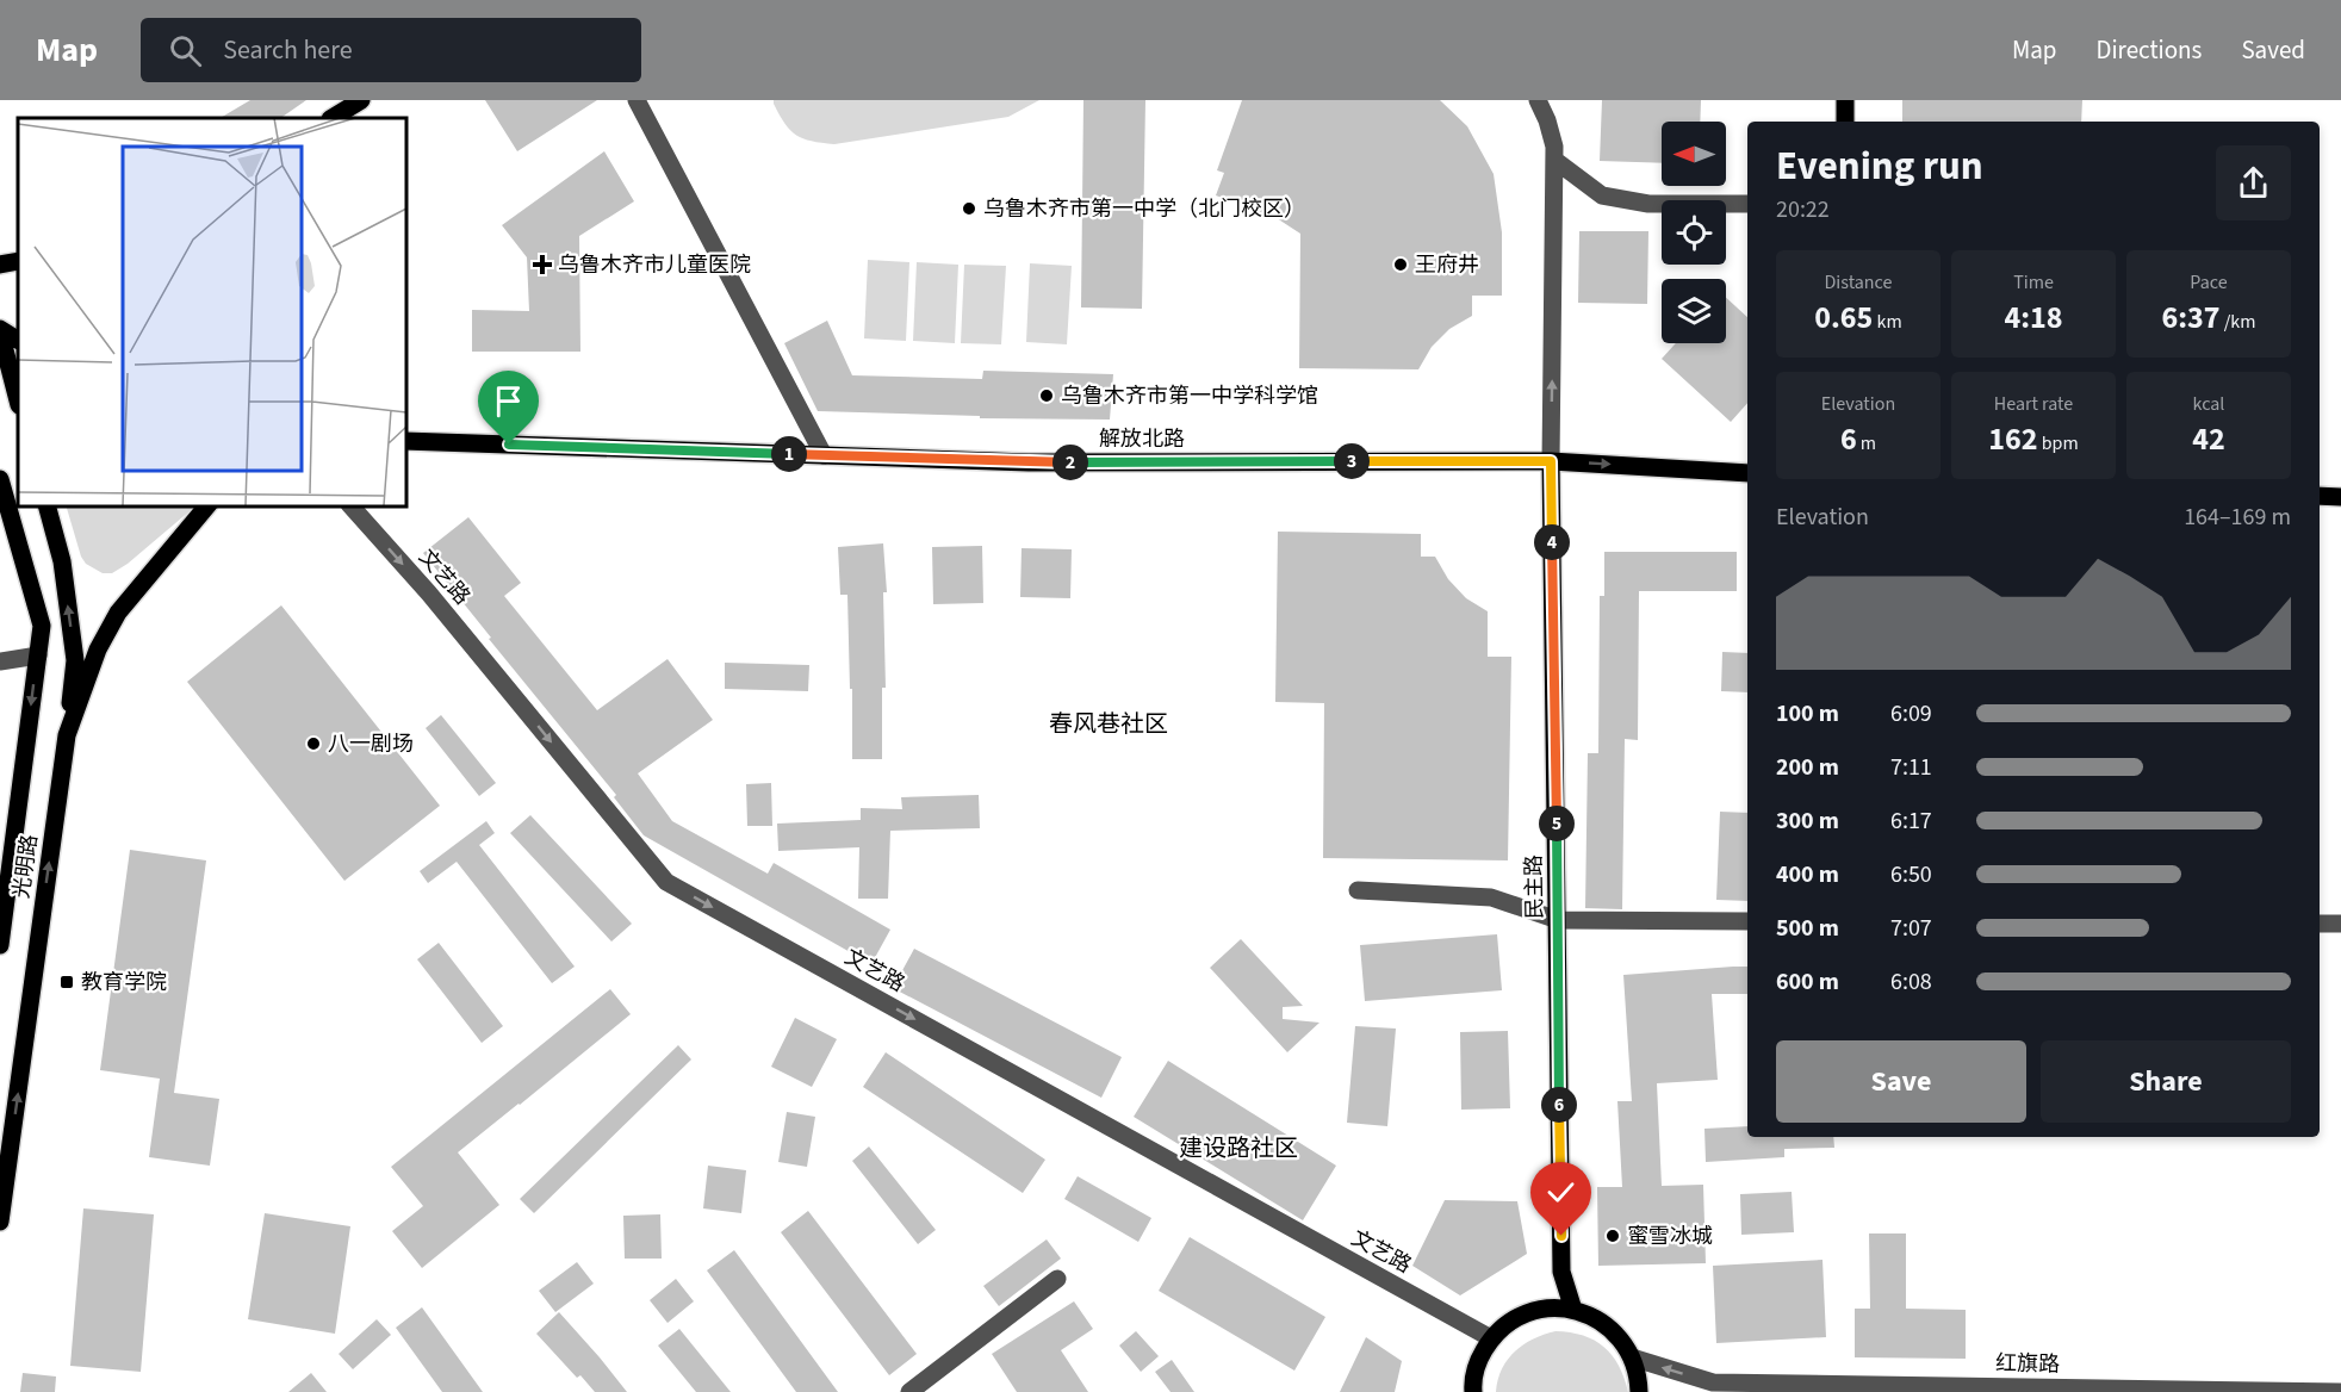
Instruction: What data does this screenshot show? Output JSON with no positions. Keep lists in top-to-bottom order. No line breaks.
{"streets":{"main road":["解放北路","光明路","民主路"],"street":["文艺路","红旗路"]},"crossings":[["解放北路","民主路"]],"one_way":["文艺路"],"districts":["春风巷社区","建设路社区"],"places":{"other":["乌鲁木齐市第一中学（北门校区）","王府井","乌鲁木齐市第一中学科学馆","八一剧场","蜜雪冰城"],"health":["乌鲁木齐市儿童医院"],"transit":["教育学院"]},"north":"left","page":{"header":"Map","search":"Search here","nav":["Map","Directions","Saved"],"heading":["Evening run","20:22"],"stats":[["Distance","0.65 km"],["Time","4:18"],["Pace","6:37 /km"],["Elevation","6 m"],["Heart rate","162 bpm"],["kcal","42"]],"pins":["1","3","2","4","5","6"],"chart":["Elevation","164–169 m"],"list":[{"name":"100 m","note":"6:09"},{"name":"200 m","note":"7:11"},{"name":"300 m","note":"6:17"},{"name":"400 m","note":"6:50"},{"name":"500 m","note":"7:07"},{"name":"600 m","note":"6:08"}],"buttons":["Save","Share"]}}
